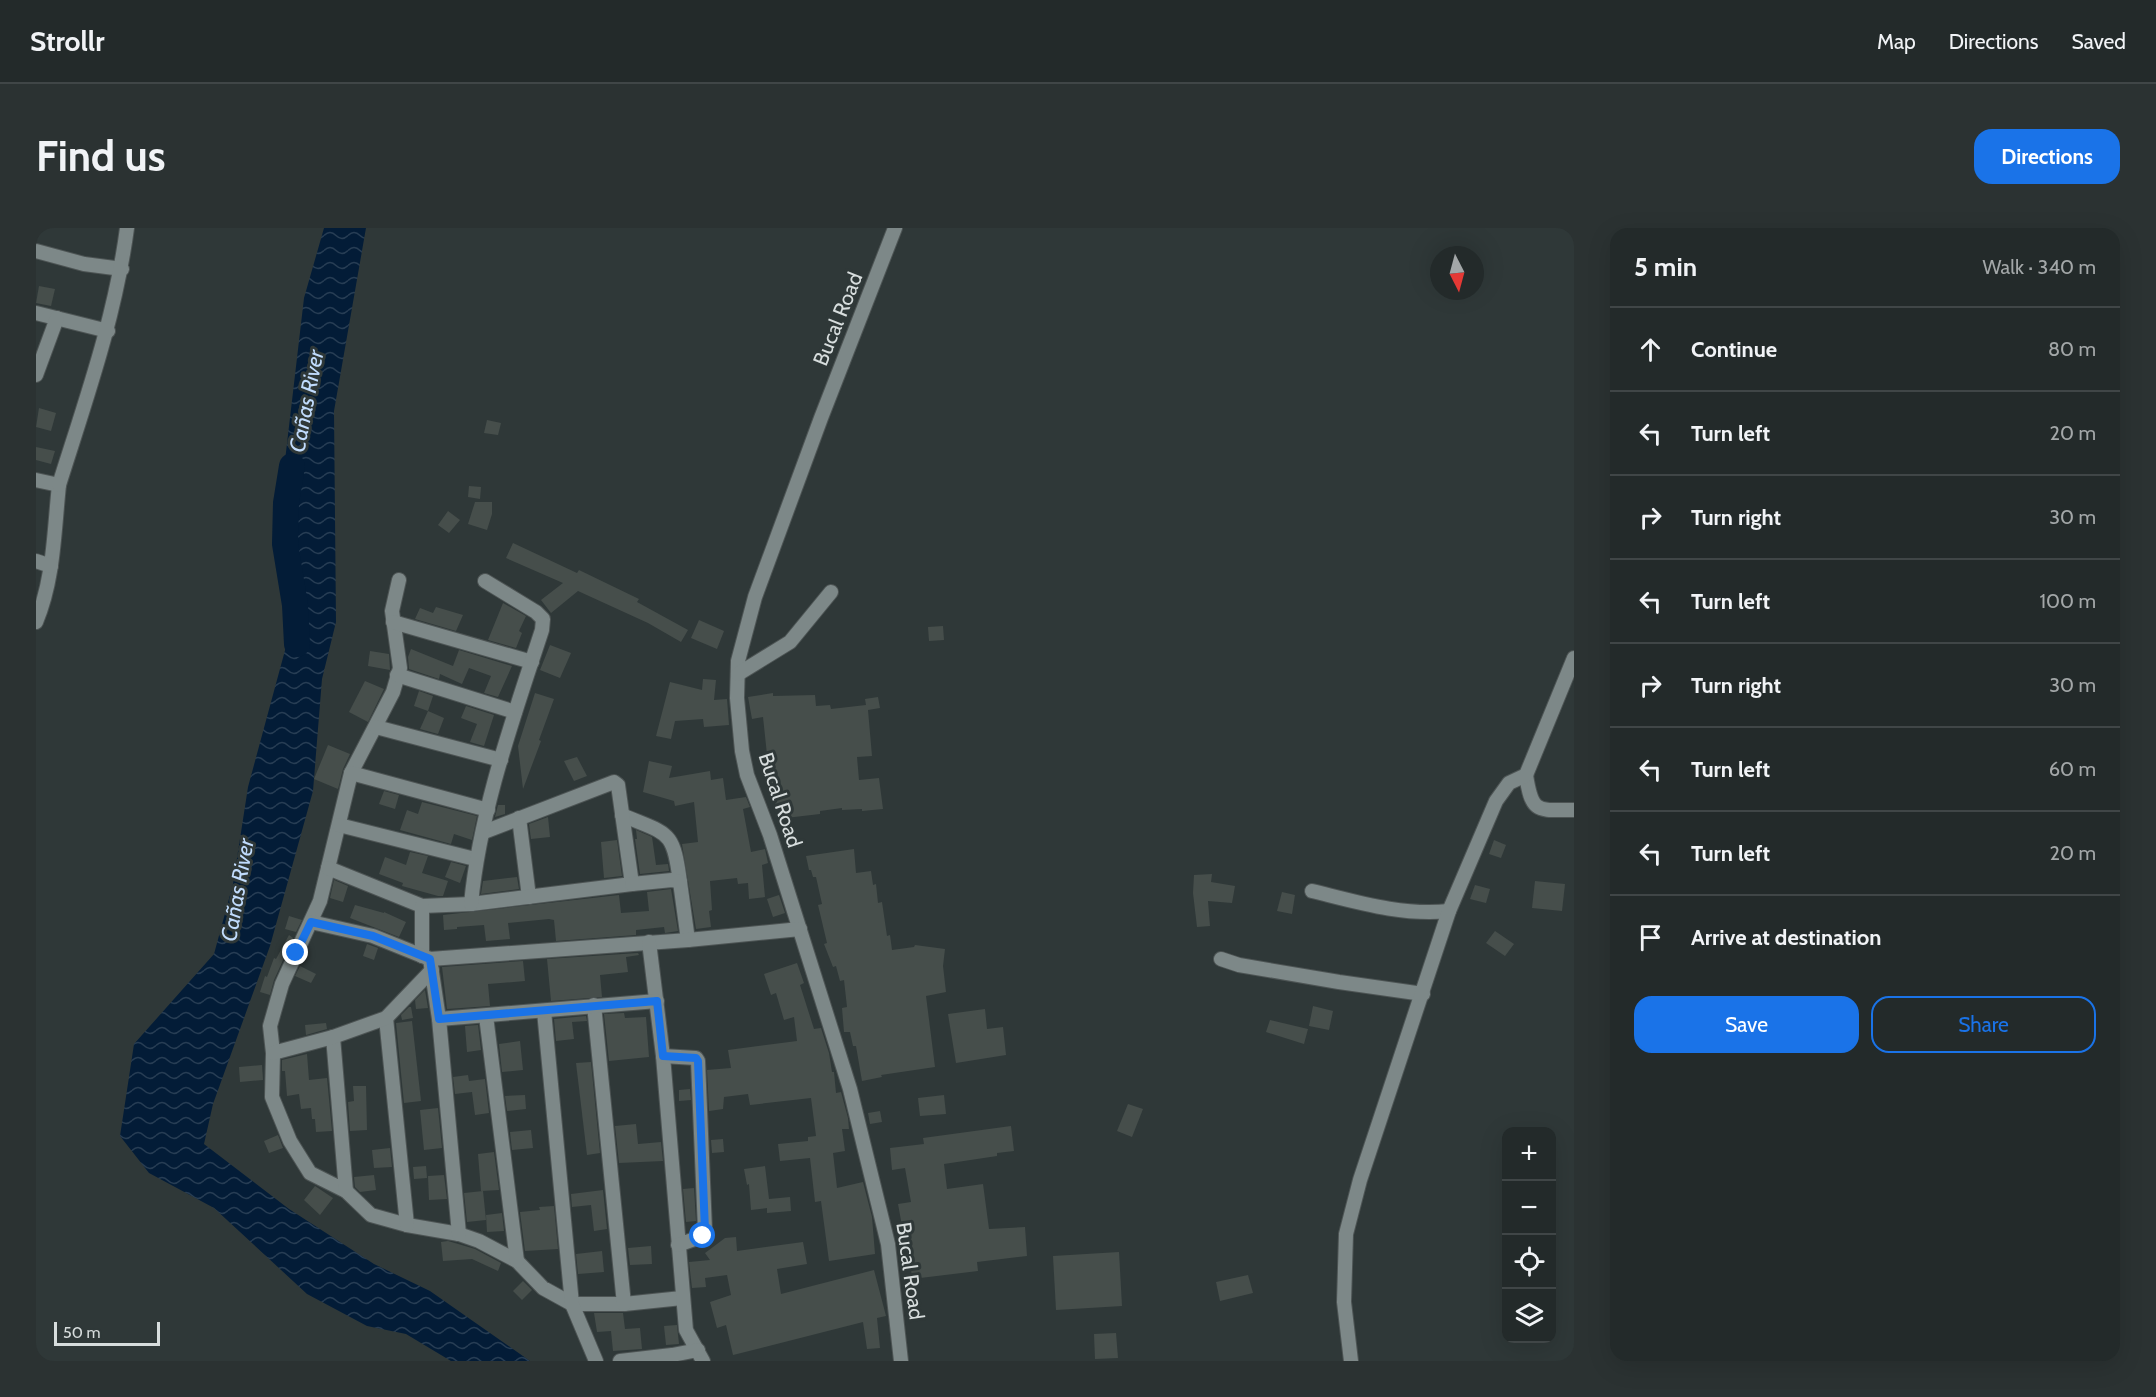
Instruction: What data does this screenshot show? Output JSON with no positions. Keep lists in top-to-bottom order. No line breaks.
{"streets":{"street":["Bucal Road"]},"water":["Cañas River"],"scale_bar":"50 m","north":"bottom","page":{"header":"Strollr","nav":["Map","Directions","Saved"],"buttons":["Directions",["Save","Share"]],"title":"Find us","heading":["5 min","Walk · 340 m"],"list":[["Continue","80 m"],["Turn left","20 m"],["Turn right","30 m"],["Turn left","100 m"],["Turn right","30 m"],["Turn left","60 m"],["Turn left","20 m"],"Arrive at destination"],"map_buttons":["+","−"],"scale":"50 m"}}
